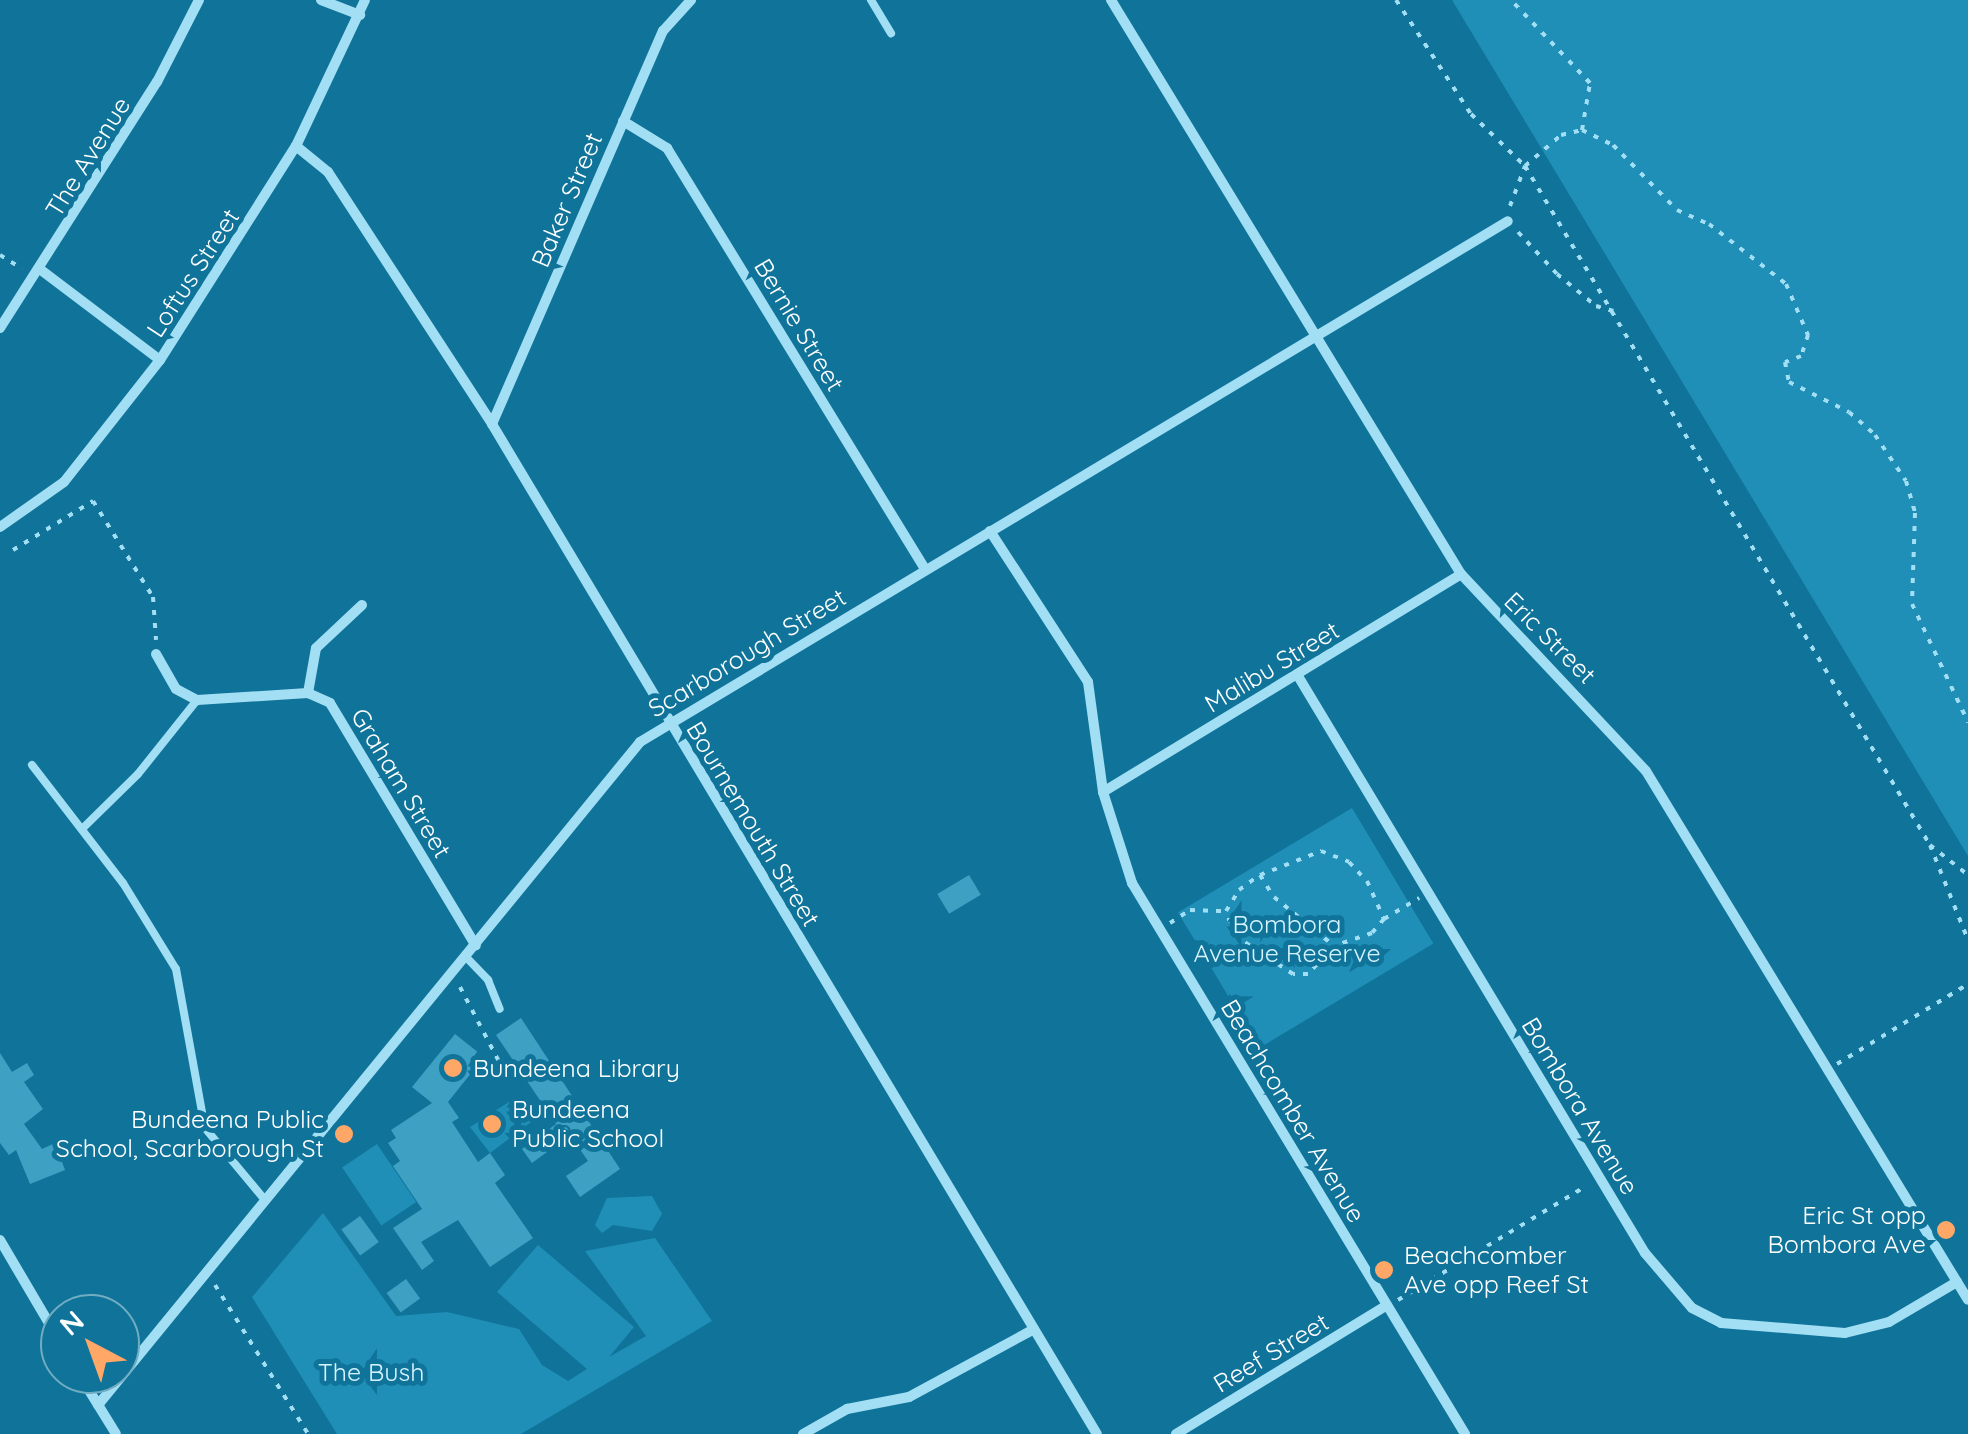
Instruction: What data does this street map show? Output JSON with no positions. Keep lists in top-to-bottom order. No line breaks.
{"streets":{"street":["The Avenue","Baker Street","Loftus Street","Bernie Street","Eric Street","Scarborough Street","Malibu Street","Graham Street","Bournemouth Street","Bombora Avenue","Beachcomber Avenue","Reef Street"]},"crossings":[["Baker Street","Bernie Street"],["Baker Street","Bournemouth Street"],["Loftus Street","Bournemouth Street"],["Bernie Street","Scarborough Street"],["Eric Street","Scarborough Street"],["Eric Street","Malibu Street"],["Eric Street","Bombora Avenue"],["Scarborough Street","Graham Street"],["Scarborough Street","Bournemouth Street"],["Scarborough Street","Beachcomber Avenue"],["Malibu Street","Bombora Avenue"],["Malibu Street","Beachcomber Avenue"],["Beachcomber Avenue","Reef Street"]],"parks":["Bombora Avenue Reserve","The Bush"],"places":["Bundeena Library","Bundeena Public School","Bundeena Public School, Scarborough St","Eric St opp Bombora Ave","Beachcomber Ave opp Reef St"],"north":"top left"}
